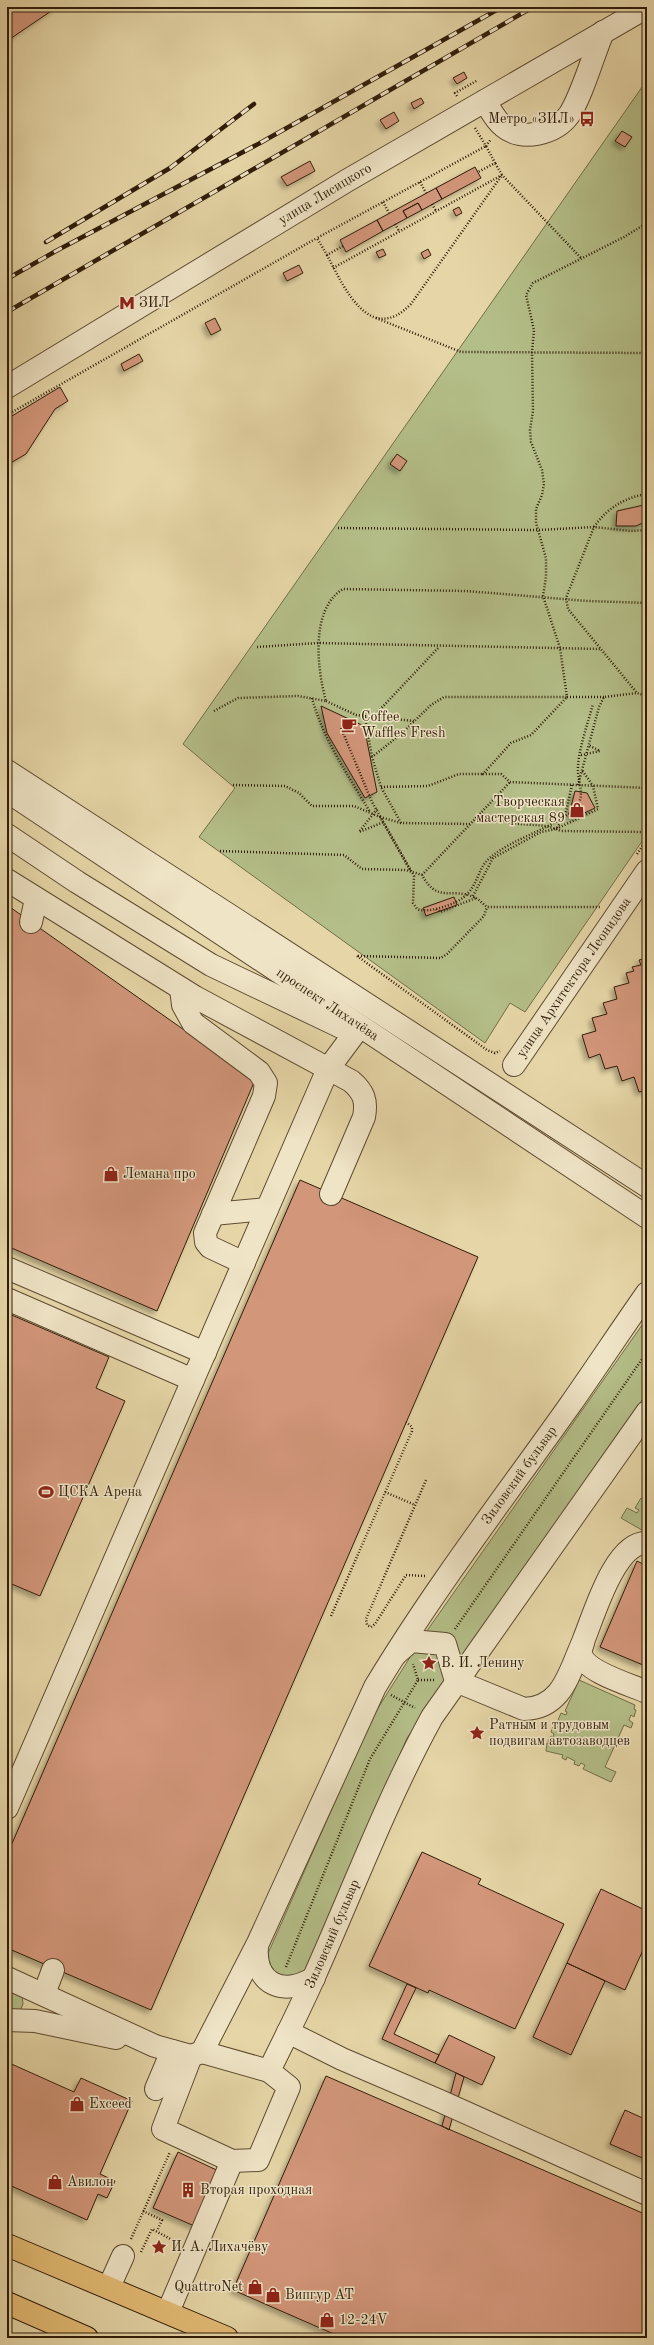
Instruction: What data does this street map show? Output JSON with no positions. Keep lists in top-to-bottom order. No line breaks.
{"streets":{"street":["улица Лисицкого","улица Архитектора Леонидова","проспект Лихачёва","Зиловский бульвар"]},"places":{"bus stop":["Метро «ЗИЛ»"],"metro station":["ЗИЛ"],"cafe":["Coffee Waffles Fresh"],"shop":["Творческая мастерская 89","Лемана про","Exceed","Авилон","QuattroNet","Випгур АТ","12-24V"],"sports":["ЦСКА Арена"],"place":["В. И. Ленину","Ратным и трудовым подвигам автозаводцев","И. А. Лихачёву"],"building":["Вторая проходная"]}}
